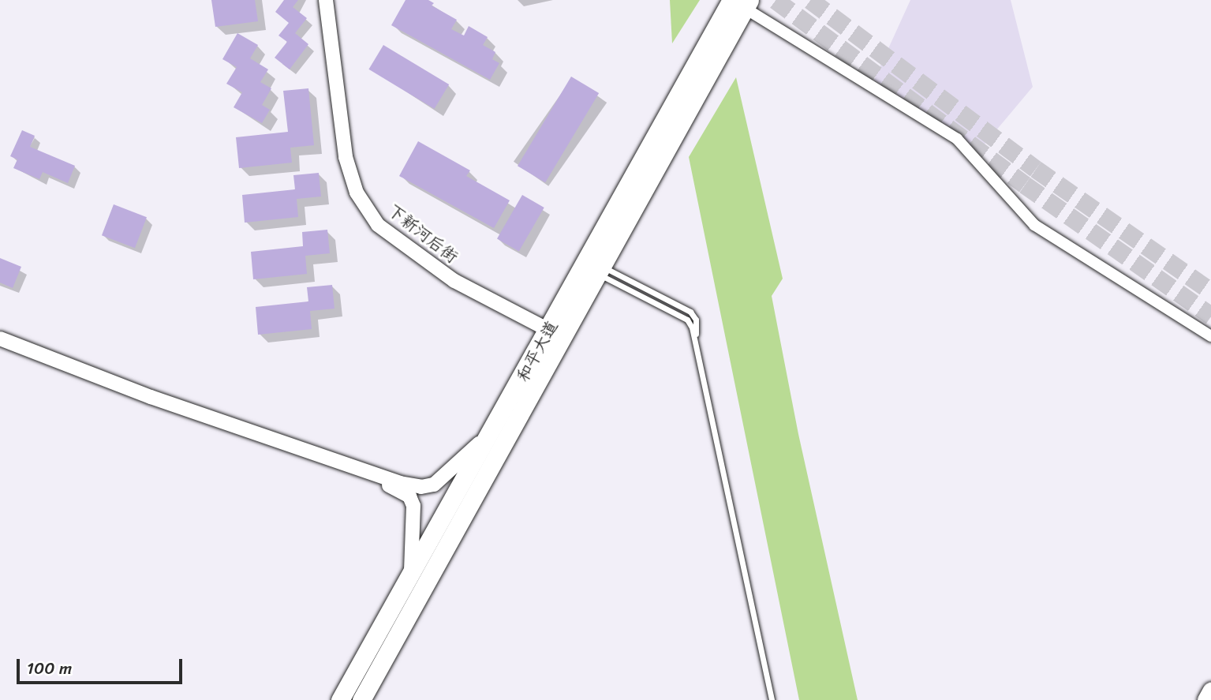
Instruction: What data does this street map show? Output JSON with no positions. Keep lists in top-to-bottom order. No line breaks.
{"streets":{"main road":["和平大道"],"street":["下新河后街"]},"crossings":[["下新河后街","和平大道"]],"scale_bar":"100 m"}
